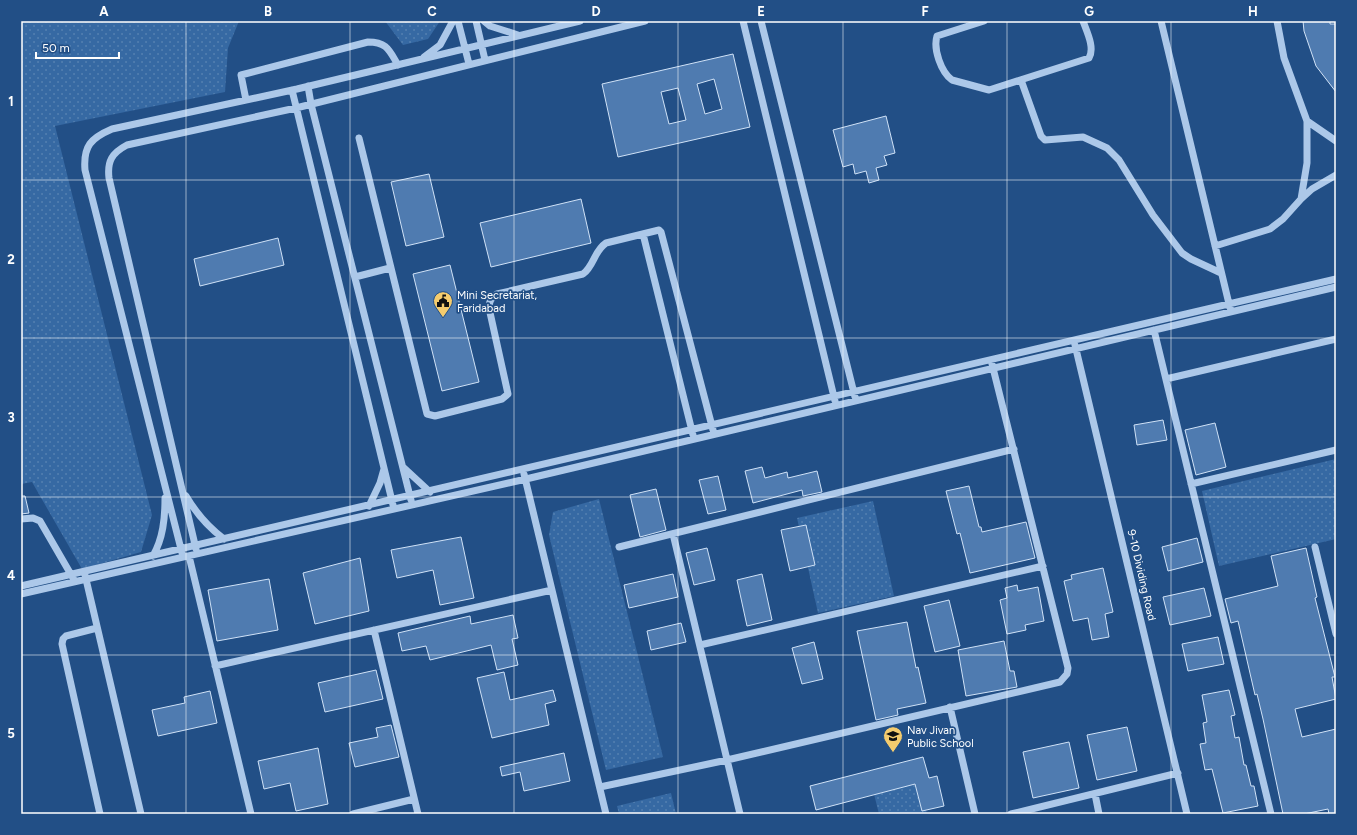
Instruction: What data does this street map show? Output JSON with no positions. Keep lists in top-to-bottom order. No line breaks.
{"streets":{"street":["9-10 Dividing Road"]},"places":{"public building":["Mini Secretariat, Faridabad"],"school or university":["Nav Jivan Public School"]},"scale_bar":"50 m","grid":{"columns":["A","B","C","D","E","F","G","H"],"rows":["1","2","3","4","5"]}}
